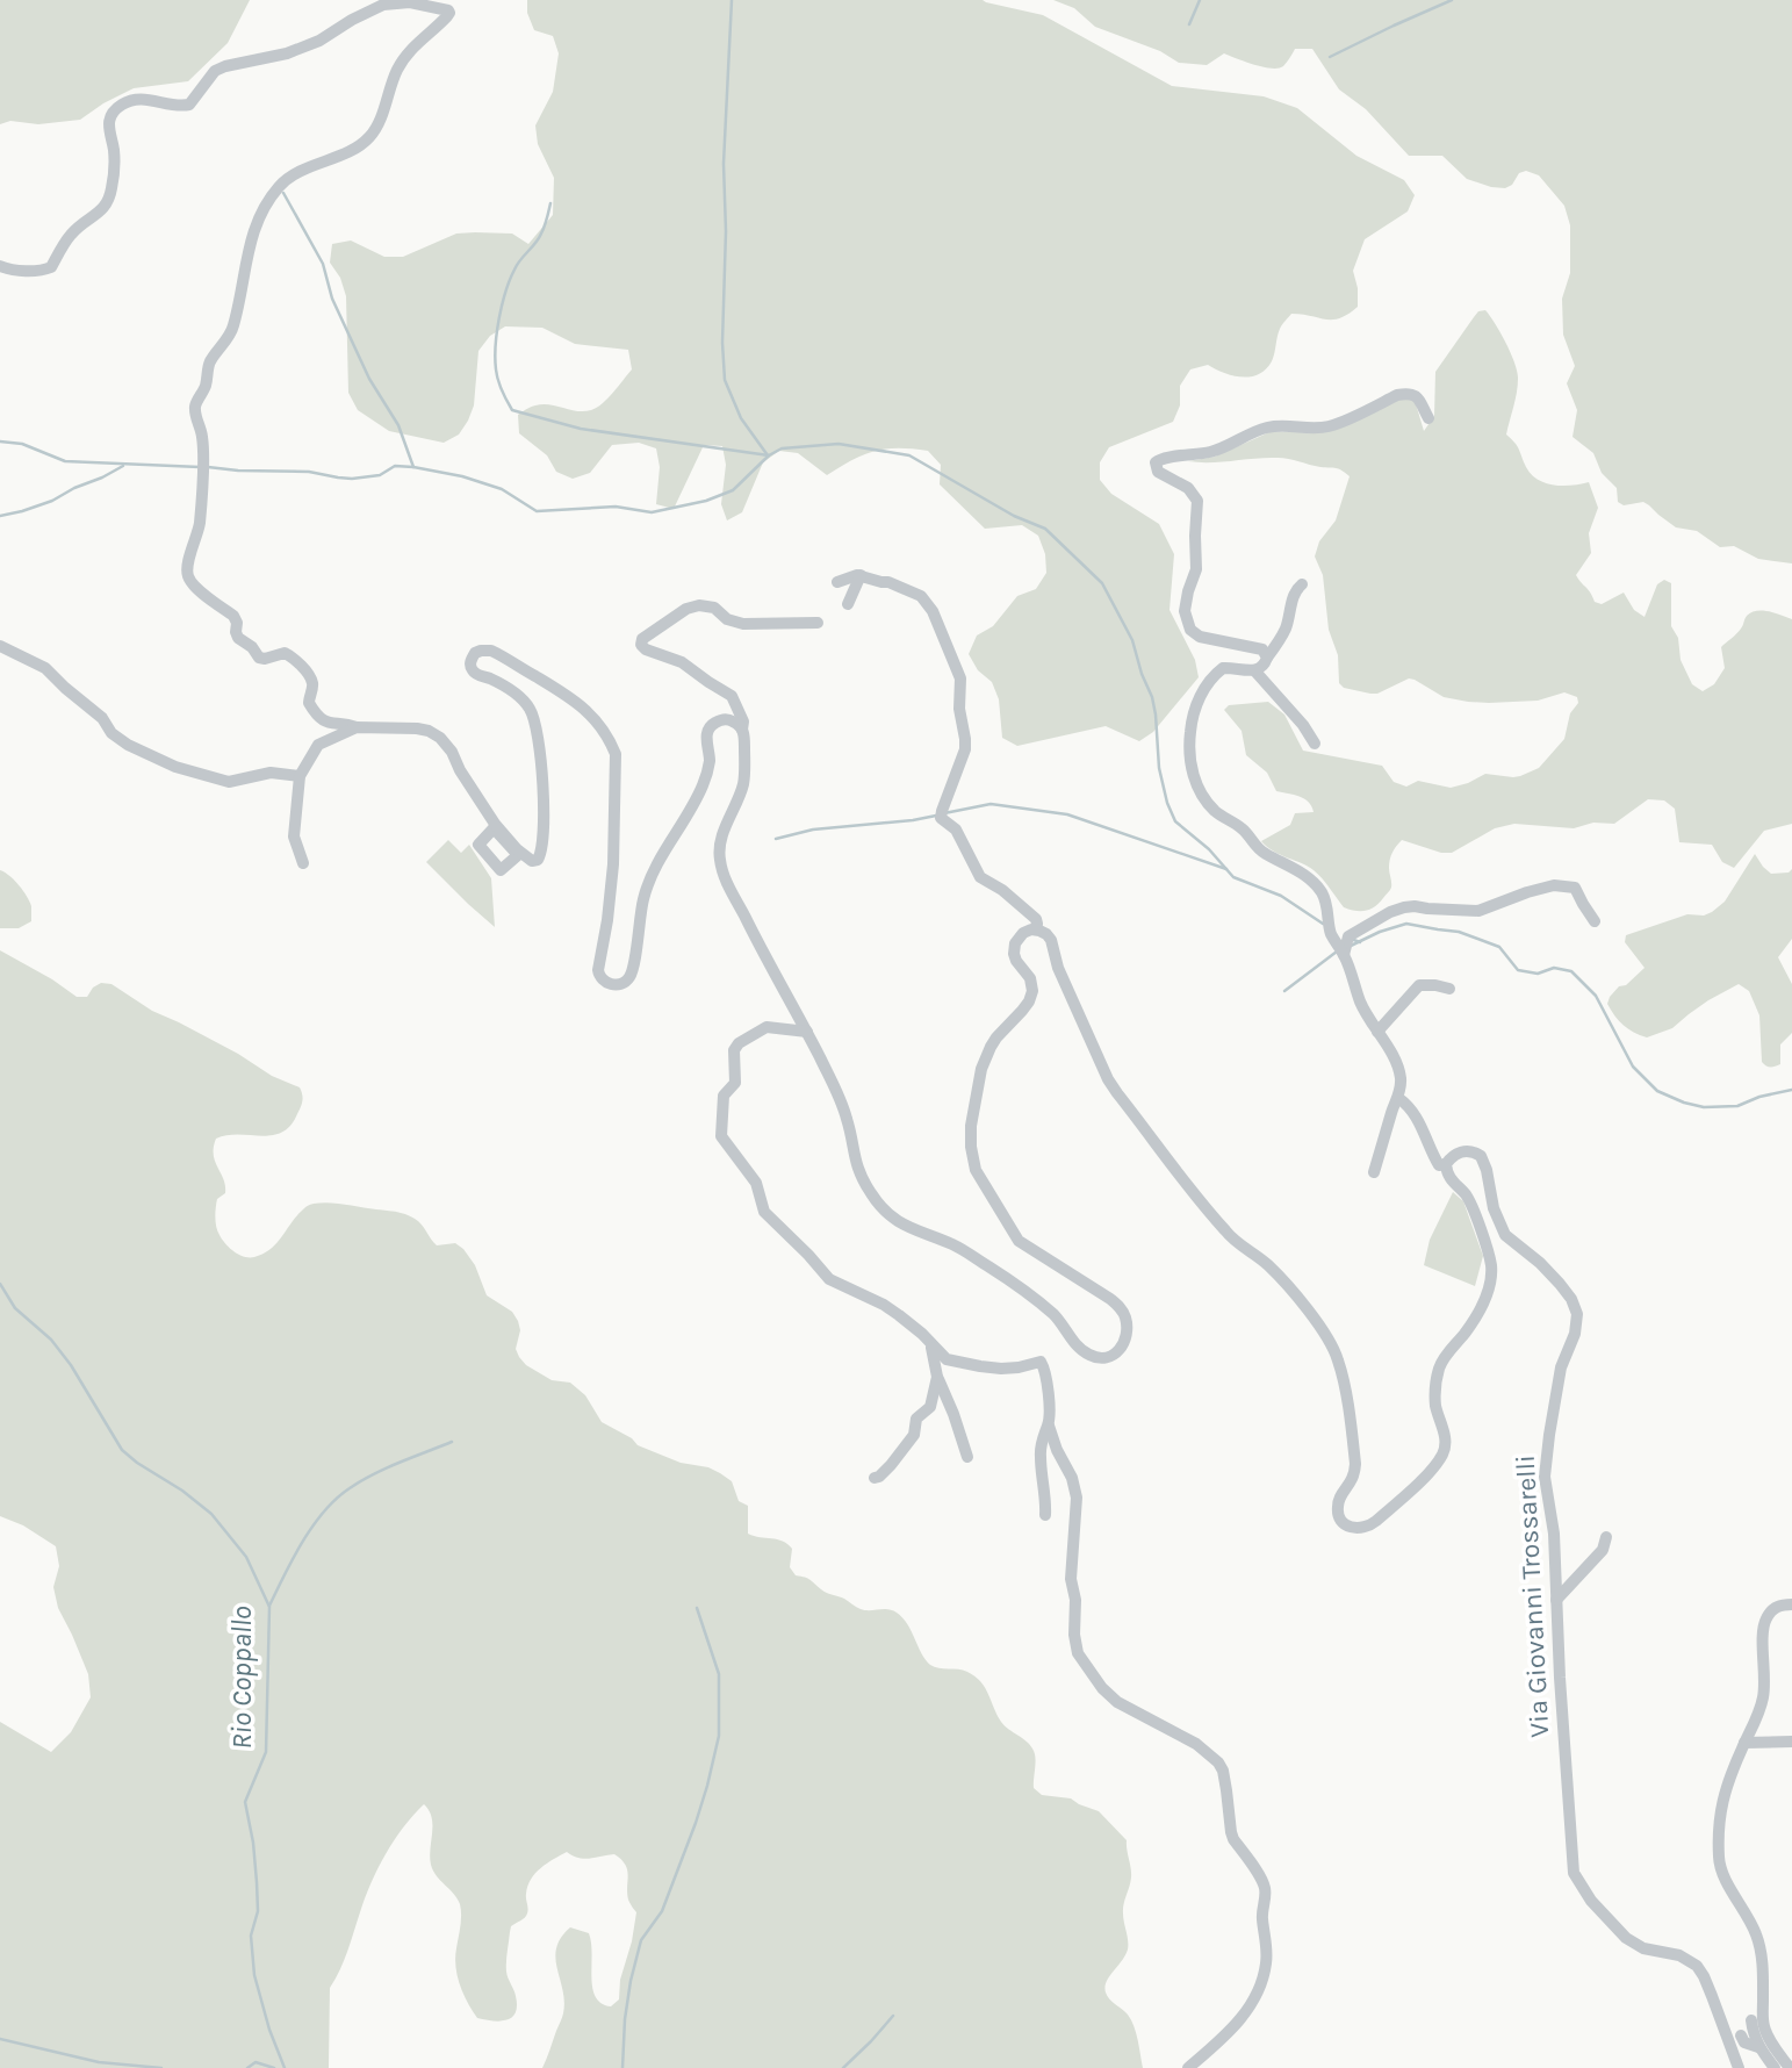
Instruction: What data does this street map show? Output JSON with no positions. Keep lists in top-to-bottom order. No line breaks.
{"streets":{"street":["Via Giovanni Trossarelli"]},"water":["Rio Coppallo"]}
